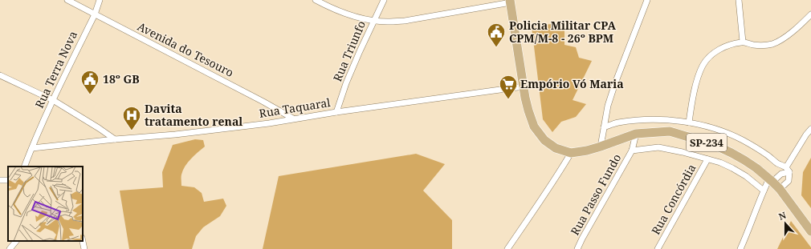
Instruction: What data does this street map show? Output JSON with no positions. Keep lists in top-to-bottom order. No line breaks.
{"streets":{"main road":["SP-234"],"street":["Avenida do Tesouro","Rua Triunfo","Rua Terra Nova","Rua Taquaral","Rua Passo Fundo","Rua Concórdia"]},"crossings":[["Avenida do Tesouro","Rua Terra Nova"],["Avenida do Tesouro","Rua Taquaral"],["Rua Triunfo","Rua Taquaral"],["Rua Terra Nova","Rua Taquaral"],["Rua Taquaral","SP-234"],["SP-234","Rua Passo Fundo"],["Rua Passo Fundo","Rua Concórdia"]],"places":{"public building":["Policia Militar CPA CPM/M-8 - 26º BPM","18º GB"],"supermarket":["Empório Vó Maria"],"hospital":["Davita tratamento renal"]},"north":"top"}
